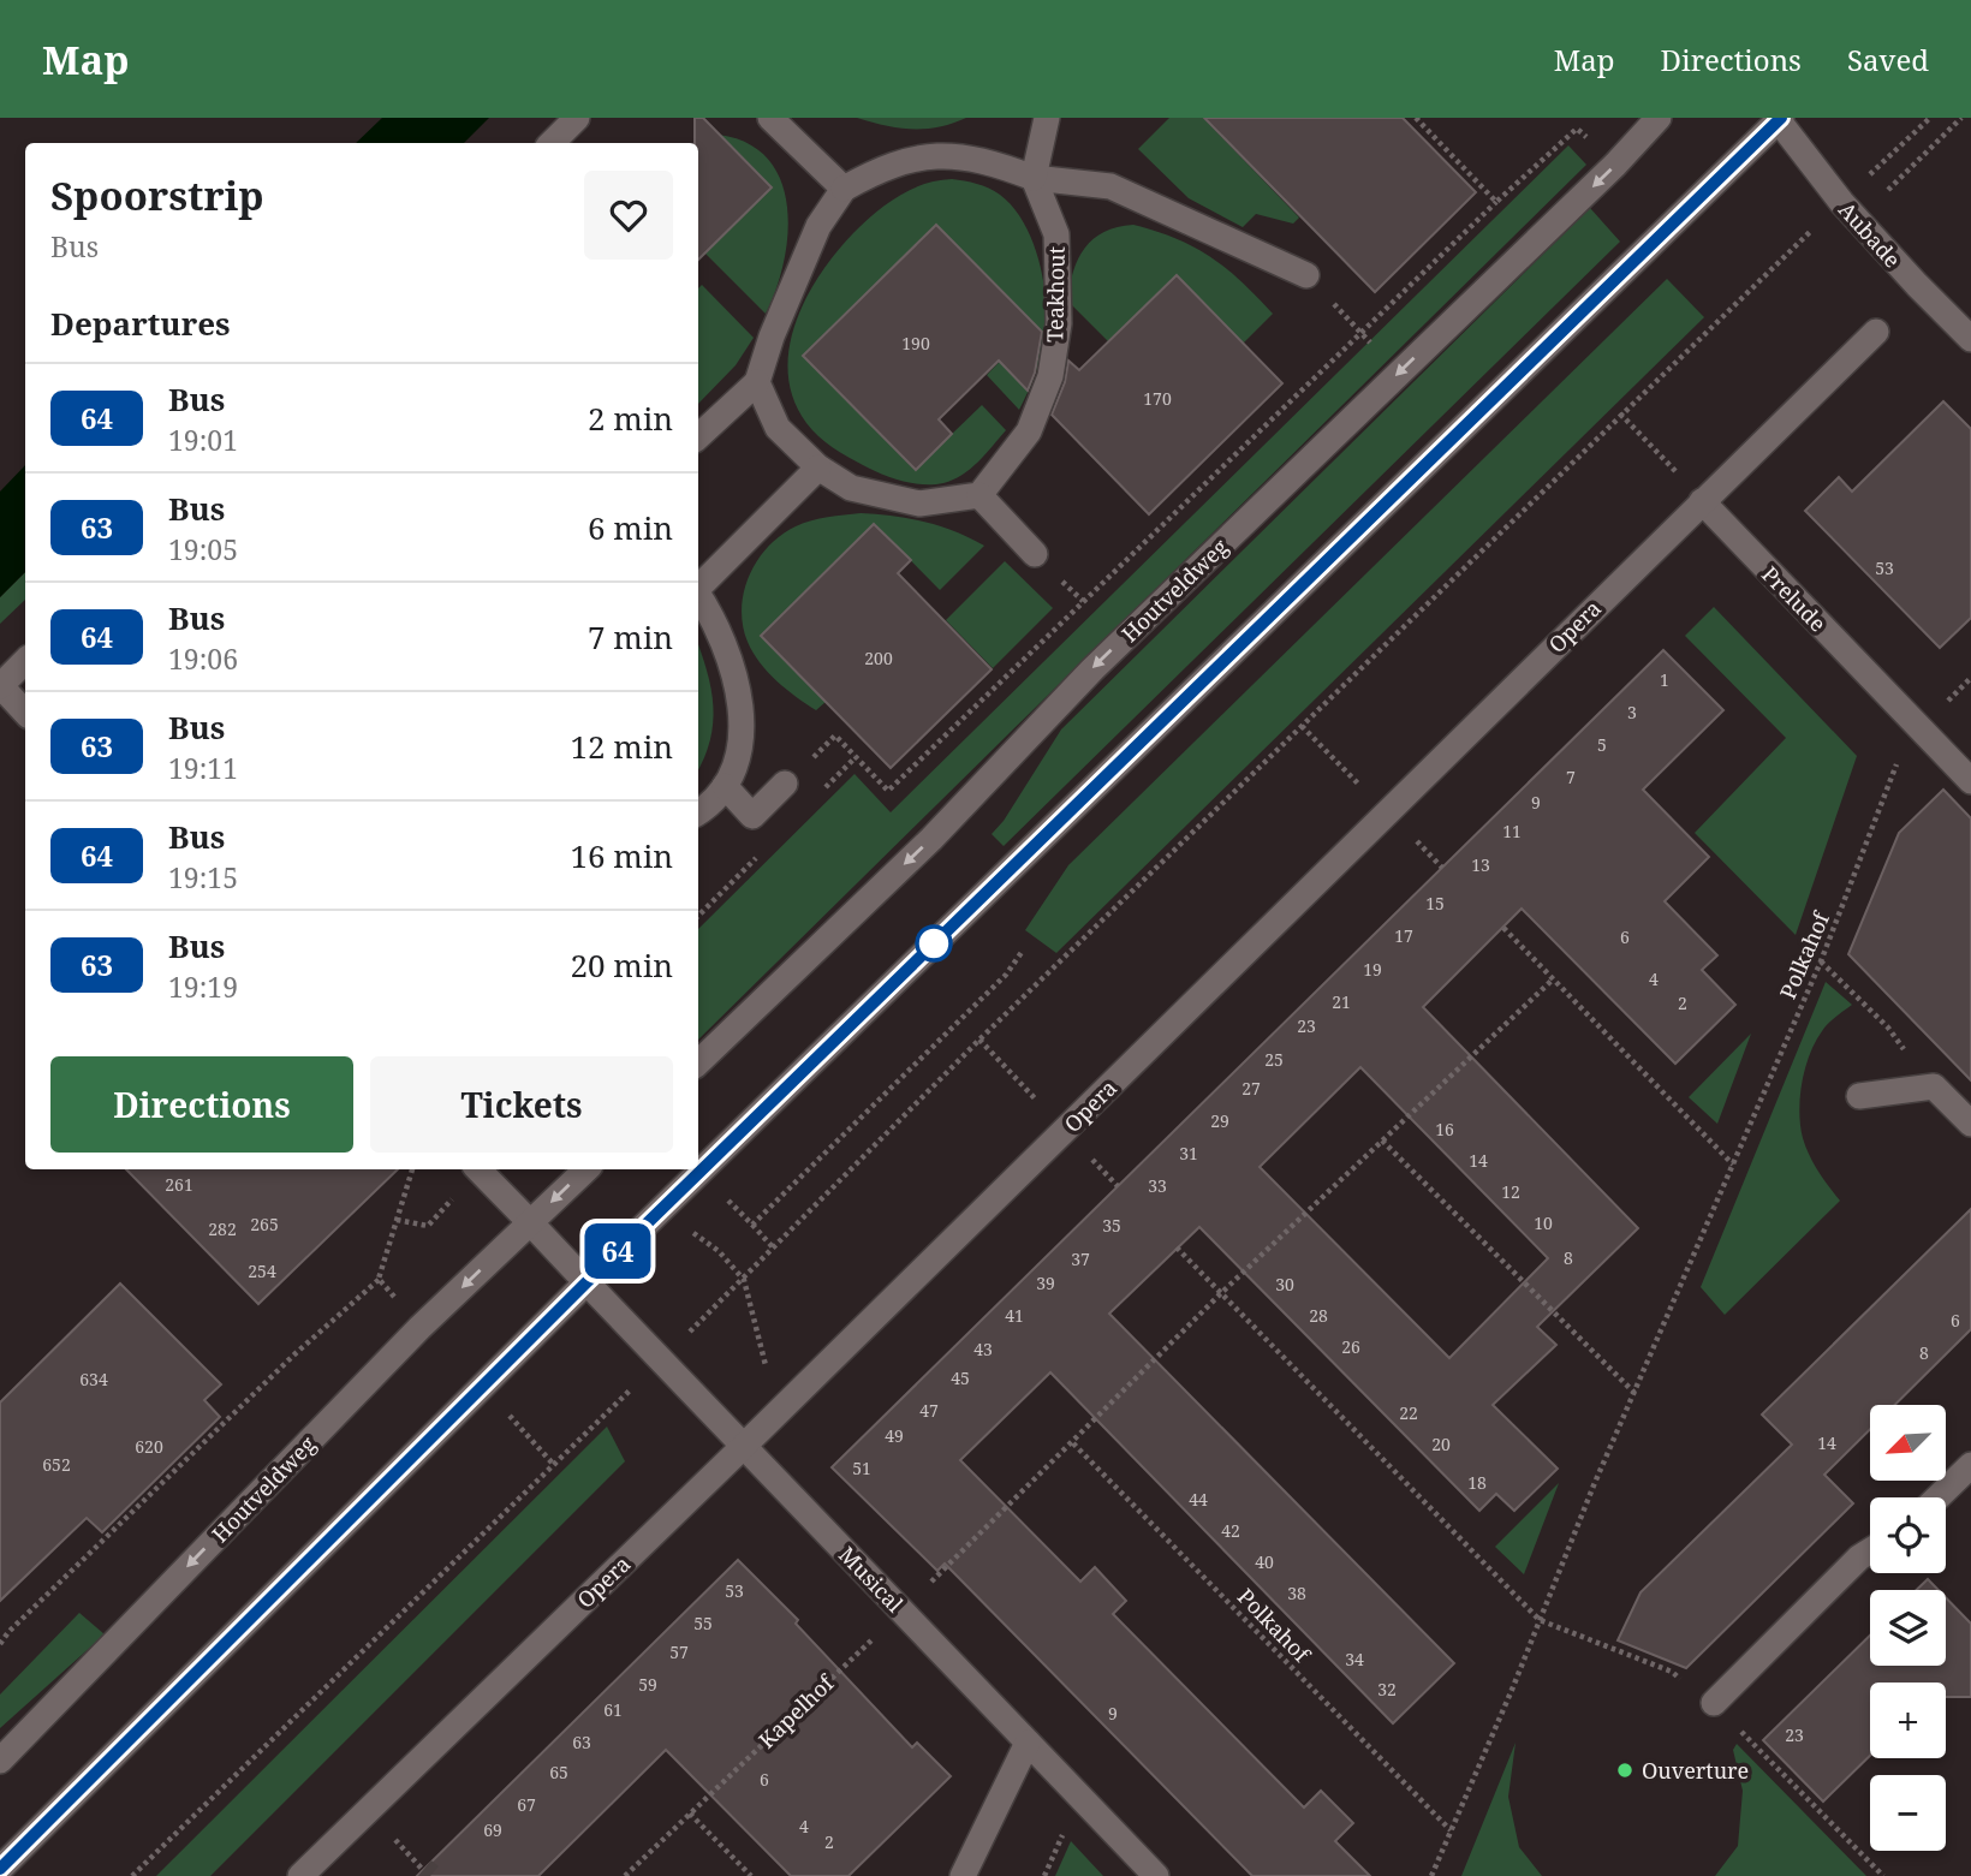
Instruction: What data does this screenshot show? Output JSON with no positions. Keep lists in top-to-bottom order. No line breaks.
{"streets":{"street":["Aubade","Teakhout","Houtveldweg","Prelude","Opera","Musical"],"path":["Polkahof","Kapelhof"]},"crossings":[["Prelude","Opera"],["Opera","Musical"],["Polkahof","Kapelhof"],["Musical","Kapelhof"]],"places":["Ouverture"],"lines":["bus line 64"],"house_numbers":["190","170","53","200","1","3","5","7","9","11","13","15","17","6","19","4","21","2","23","25","27","29","16","31","14","261","33","12","10","265","35","282","8","37","254","39","30","41","28","6","26","43","8","45","634","47","22","49","14","20","620","652","51","18","44","42","40","53","38","55","57","34","59","32","61","9","23","63","65","6","67","4","69","2"],"north":"bottom left","page":{"header":"Map","nav":["Map","Directions","Saved"],"on_map":"64","heading":[["Spoorstrip","Bus"],"Departures"],"list":[{"mark":"64","name":"Bus","note":"19:01","value":"2 min"},{"mark":"63","name":"Bus","note":"19:05","value":"6 min"},{"mark":"64","name":"Bus","note":"19:06","value":"7 min"},{"mark":"63","name":"Bus","note":"19:11","value":"12 min"},{"mark":"64","name":"Bus","note":"19:15","value":"16 min"},{"mark":"63","name":"Bus","note":"19:19","value":"20 min"}],"buttons":["Directions","Tickets"],"map_buttons":["+","−"]}}
